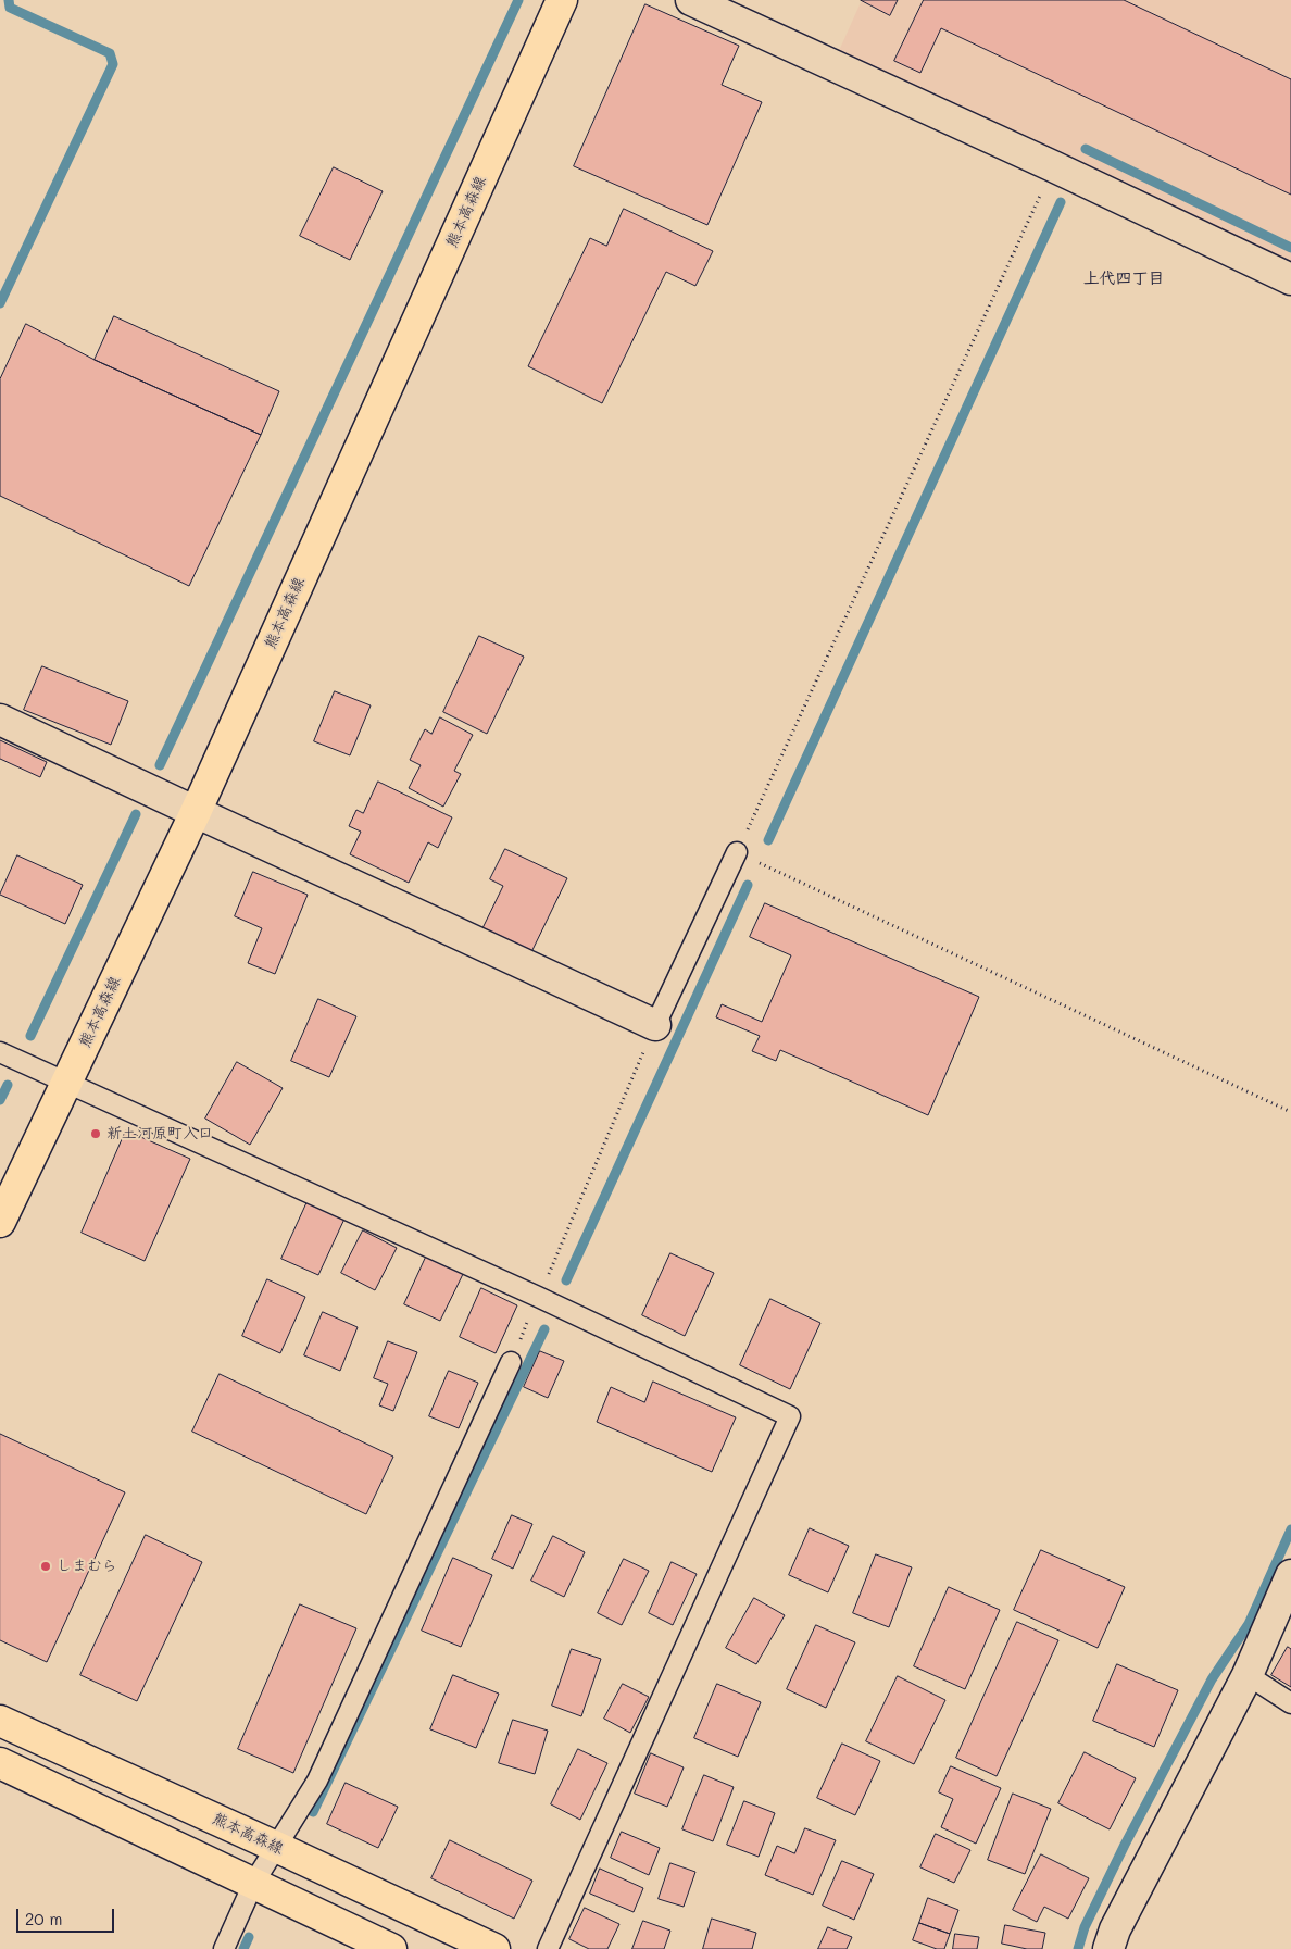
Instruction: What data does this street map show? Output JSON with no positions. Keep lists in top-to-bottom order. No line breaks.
{"streets":{"main road":["熊本高森線"]},"districts":["上代四丁目"],"places":["新土河原町入口","しまむら"],"scale_bar":"20 m"}
